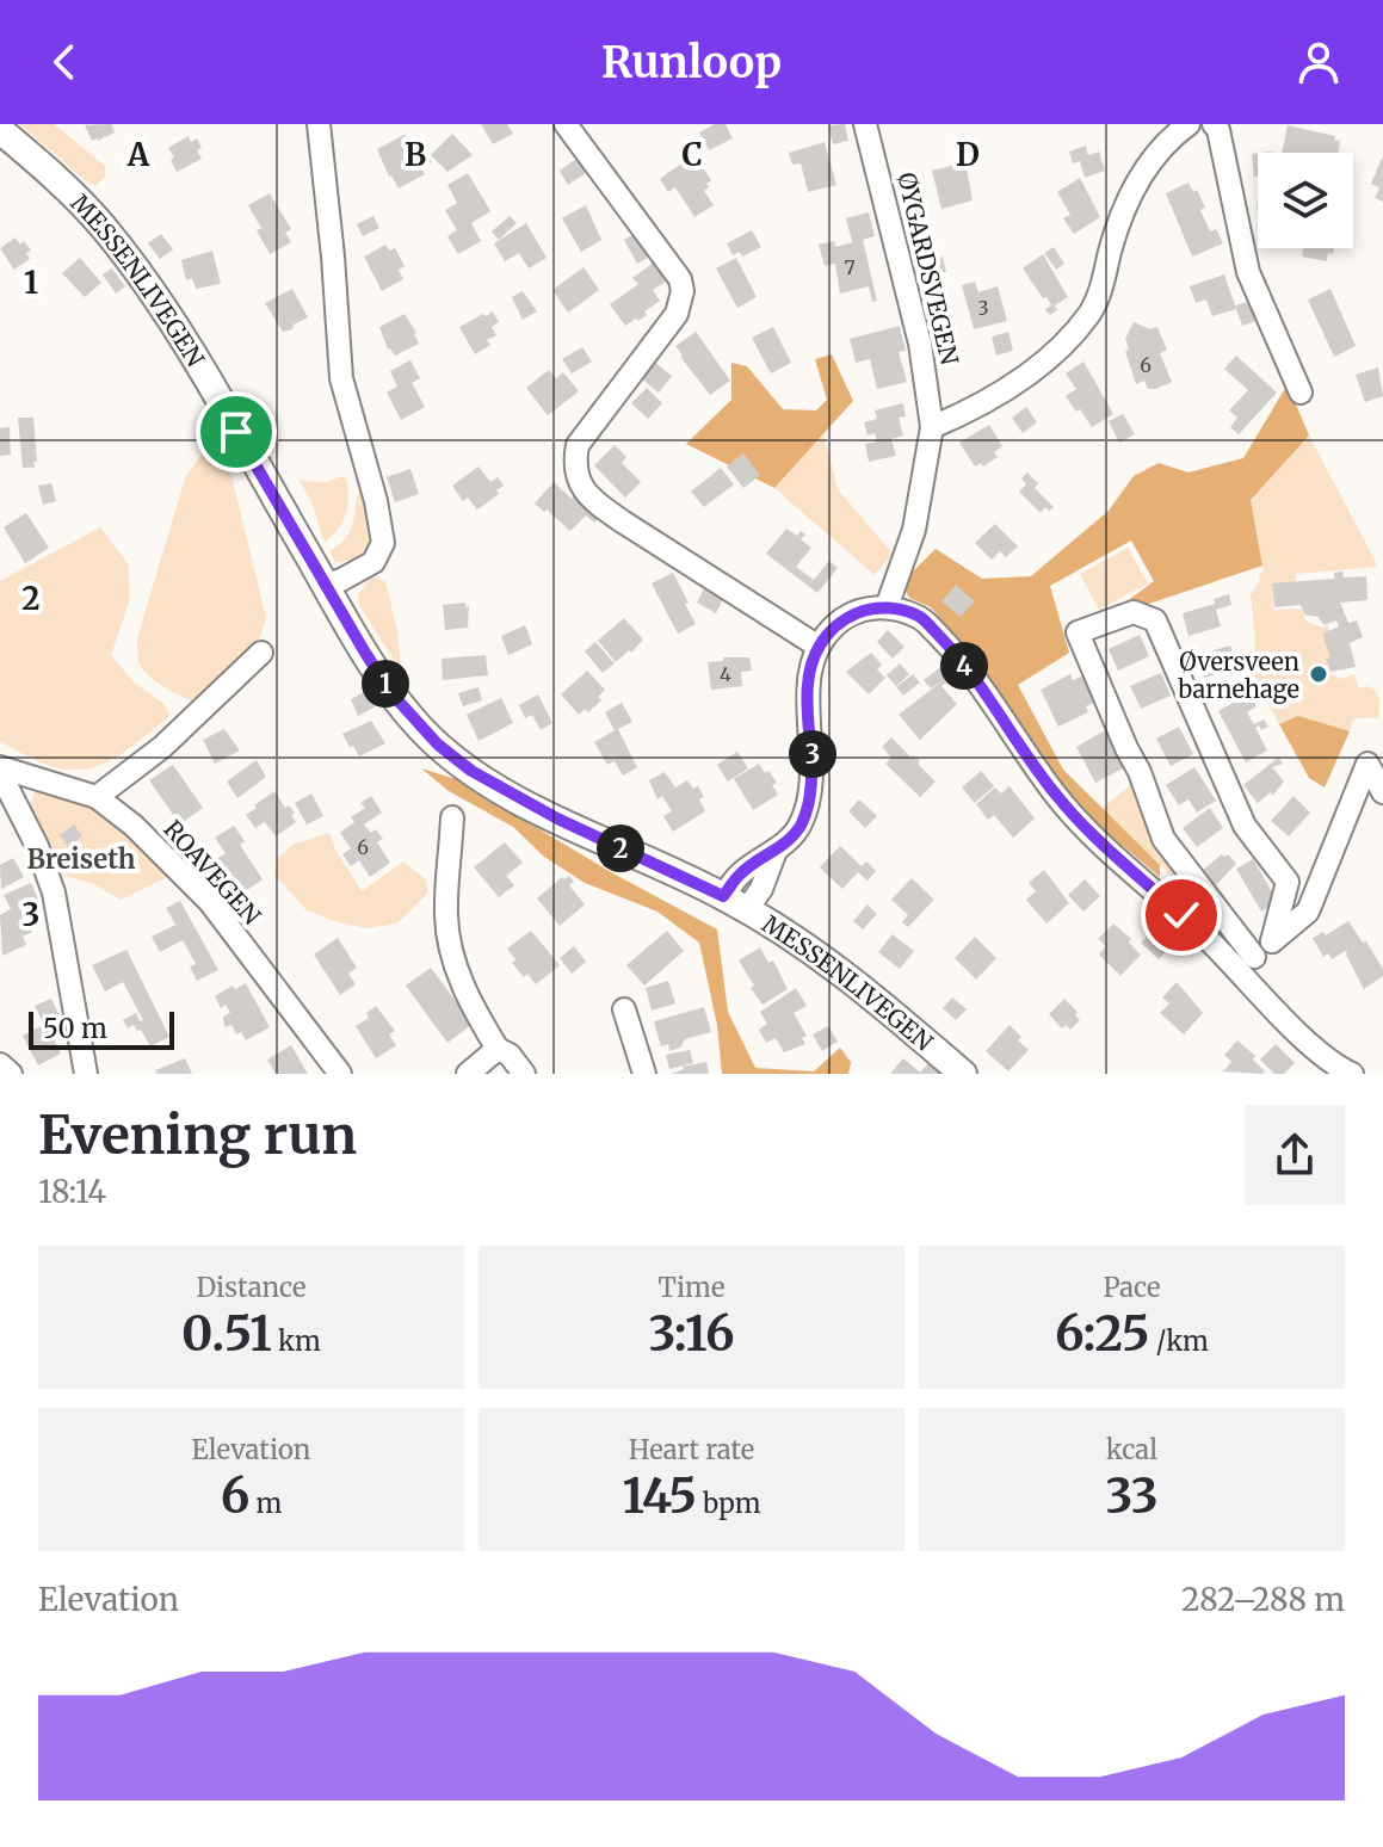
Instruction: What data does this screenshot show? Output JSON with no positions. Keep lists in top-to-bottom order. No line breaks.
{"streets":{"main road":["MESSENLIVEGEN"],"street":["ØYGARDSVEGEN","ROAVEGEN"]},"districts":["Breiseth"],"places":["Øversveen barnehage"],"house_numbers":["7","3","6","4","6"],"scale_bar":"50 m","page":{"header":"Runloop","pins":["4","1","3","2"],"scale":"50 m","heading":["Evening run","18:14"],"stats":[["Distance","0.51 km"],["Time","3:16"],["Pace","6:25 /km"],["Elevation","6 m"],["Heart rate","145 bpm"],["kcal","33"]],"chart":["Elevation","282–288 m"]},"grid":{"columns":["A","B","C","D"],"rows":["1","2","3"]}}
